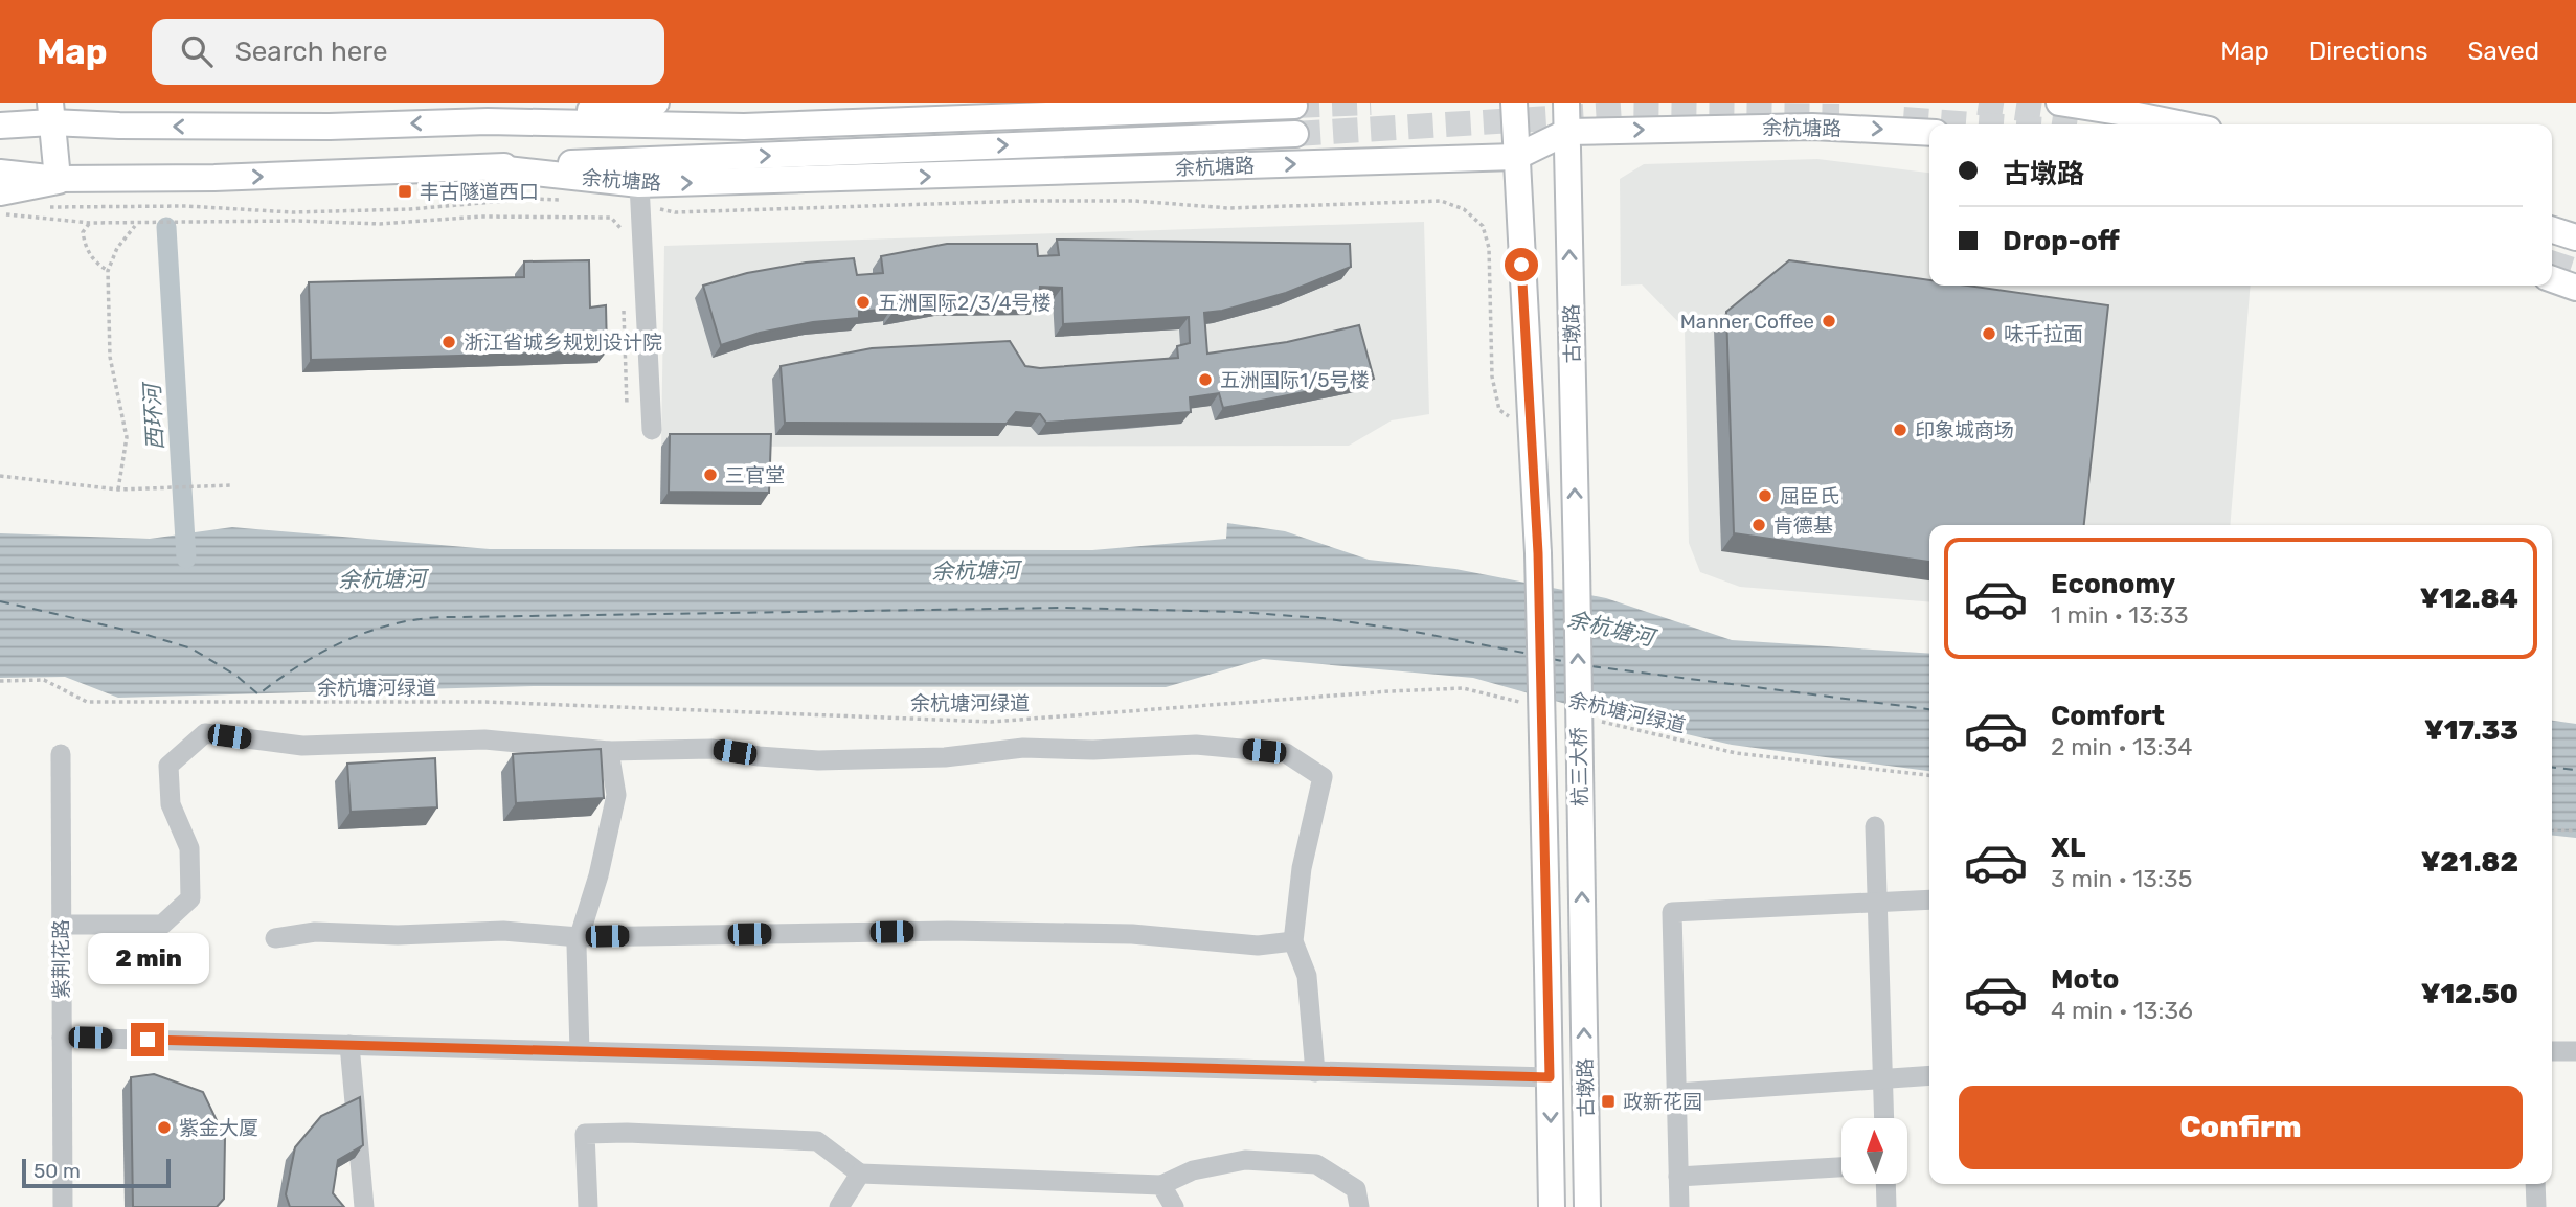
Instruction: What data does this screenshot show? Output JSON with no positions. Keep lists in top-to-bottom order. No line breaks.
{"streets":{"main road":["余杭塘路","古墩路","杭三大桥"],"street":["紫荆花路"],"path":["余杭塘河绿道"]},"crossings":[["余杭塘路","古墩路"],["余杭塘路","杭三大桥"],["古墩路","杭三大桥"]],"water":["西环河","余杭塘河"],"places":{"transit":["丰古隧道西口","政新花园"],"other":["五洲国际2/3/4号楼","Manner Coffee","味千拉面","浙江省城乡规划设计院","五洲国际1/5号楼","印象城商场","三官堂","屈臣氏","肯德基","紫金大厦"]},"scale_bar":"50 m","north":"top","page":{"header":"Map","search":"Search here","nav":["Map","Directions","Saved"],"banner":["古墩路","Drop-off"],"list":[{"name":"Economy","note":"1 min · 13:33","value":"¥12.84"},{"name":"Comfort","note":"2 min · 13:34","value":"¥17.33"},{"name":"XL","note":"3 min · 13:35","value":"¥21.82"},{"name":"Moto","note":"4 min · 13:36","value":"¥12.50"}],"bubble":"2 min","buttons":"Confirm","scale":"50 m"}}
